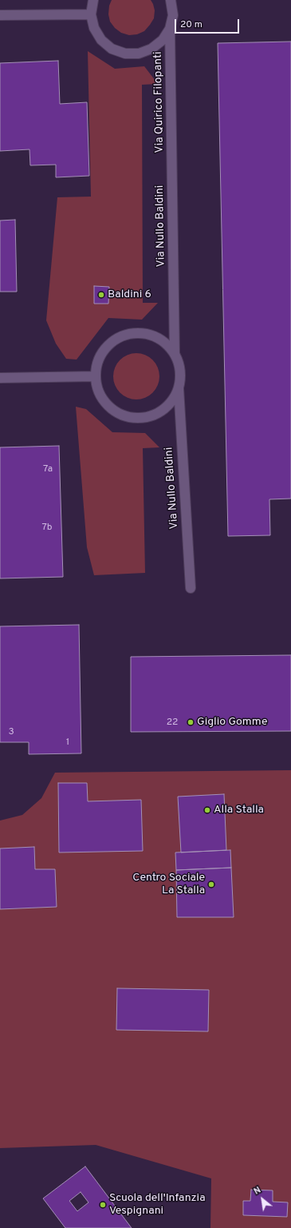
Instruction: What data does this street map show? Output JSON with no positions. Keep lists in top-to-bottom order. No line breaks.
{"streets":{"street":["Via Quirico Filopanti","Via Nullo Baldini"]},"crossings":[["Via Quirico Filopanti","Via Nullo Baldini"]],"places":["Baldini 6","Giglio Gomme","Alla Stalla","Centro Sociale La Stalla","Scuola dell'Infanzia Vespignani"],"house_numbers":["7a","7b","22","3","1"],"scale_bar":"20 m","north":"top left"}
